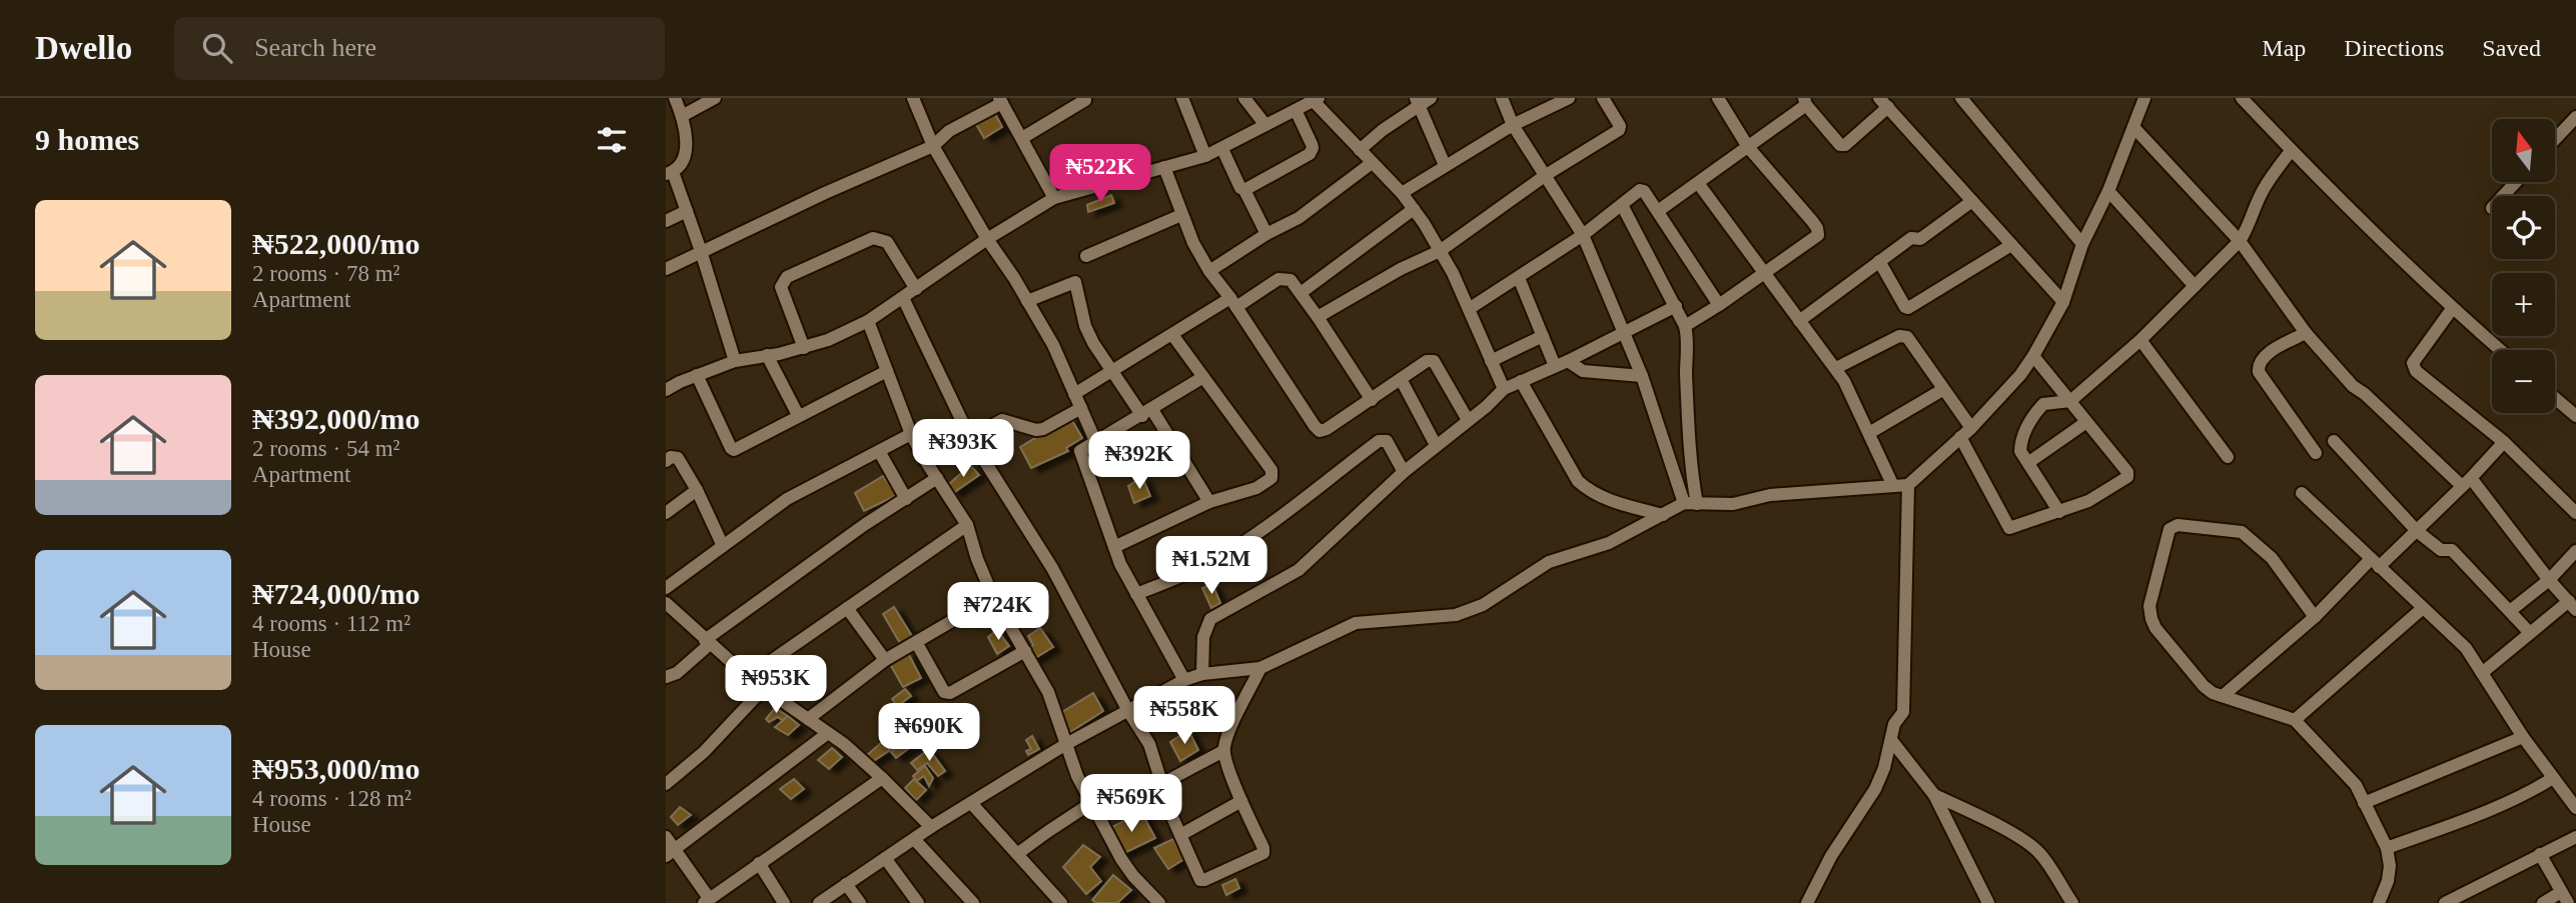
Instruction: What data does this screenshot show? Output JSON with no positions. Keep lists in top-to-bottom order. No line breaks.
{"north":"top","page":{"header":"Dwello","search":"Search here","nav":["Map","Directions","Saved"],"heading":"9 homes","map_buttons":["+","−"],"price":["₦522K","₦393K","₦392K","₦1.52M","₦724K","₦953K","₦558K","₦690K","₦569K"],"list":[{"name":"₦522,000/mo","note":"2 rooms · 78 m² · Apartment"},{"name":"₦392,000/mo","note":"2 rooms · 54 m² · Apartment"},{"name":"₦724,000/mo","note":"4 rooms · 112 m² · House"},{"name":"₦953,000/mo","note":"4 rooms · 128 m² · House"}]}}
